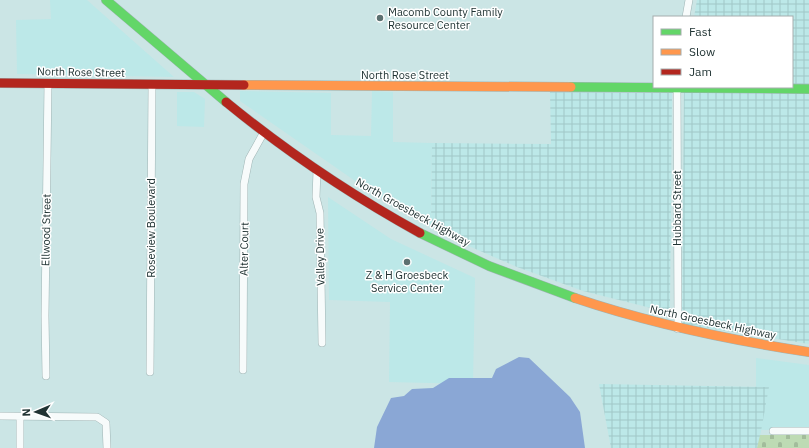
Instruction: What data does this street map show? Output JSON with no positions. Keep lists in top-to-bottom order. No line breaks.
{"streets":{"street":["North Rose Street","Hubbard Street","North Groesbeck Highway","Roseview Boulevard","Ellwood Street","Alter Court","Valley Drive"]},"crossings":[["North Rose Street","North Groesbeck Highway"],["North Rose Street","Roseview Boulevard"],["North Rose Street","Ellwood Street"],["Hubbard Street","North Groesbeck Highway"],["North Groesbeck Highway","Alter Court"],["North Groesbeck Highway","Valley Drive"]],"places":["Macomb County Family Resource Center","Z & H Groesbeck Service Center"],"legend":["Fast","Slow","Jam"],"north":"left"}
